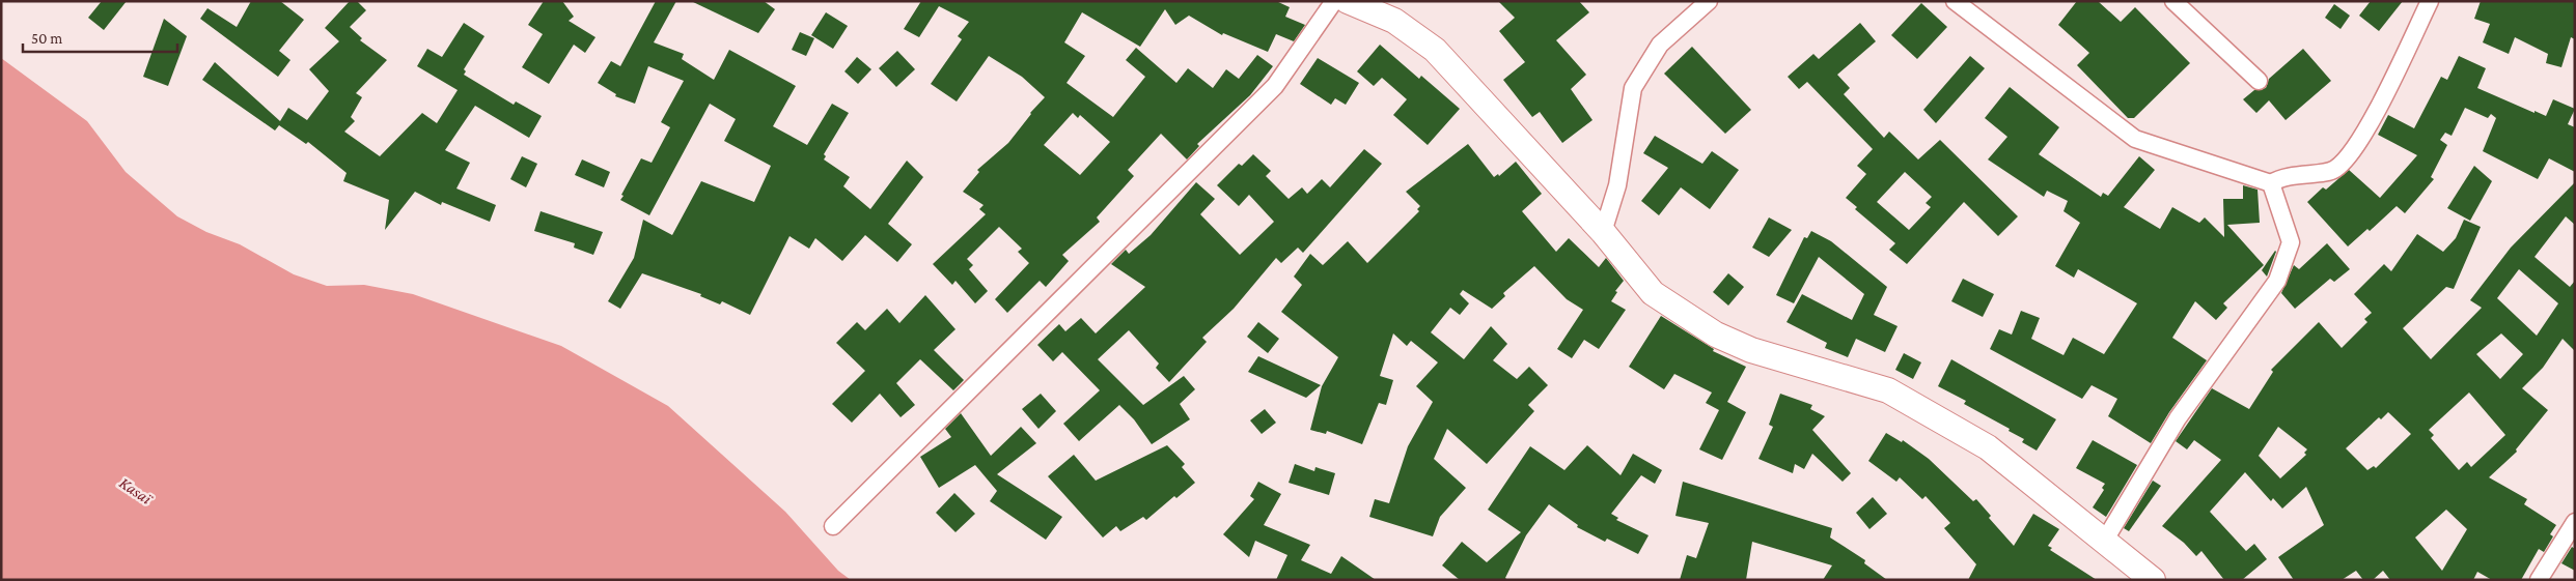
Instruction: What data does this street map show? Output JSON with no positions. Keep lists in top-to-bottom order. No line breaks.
{"water":["Kasaï"],"scale_bar":"50 m"}
